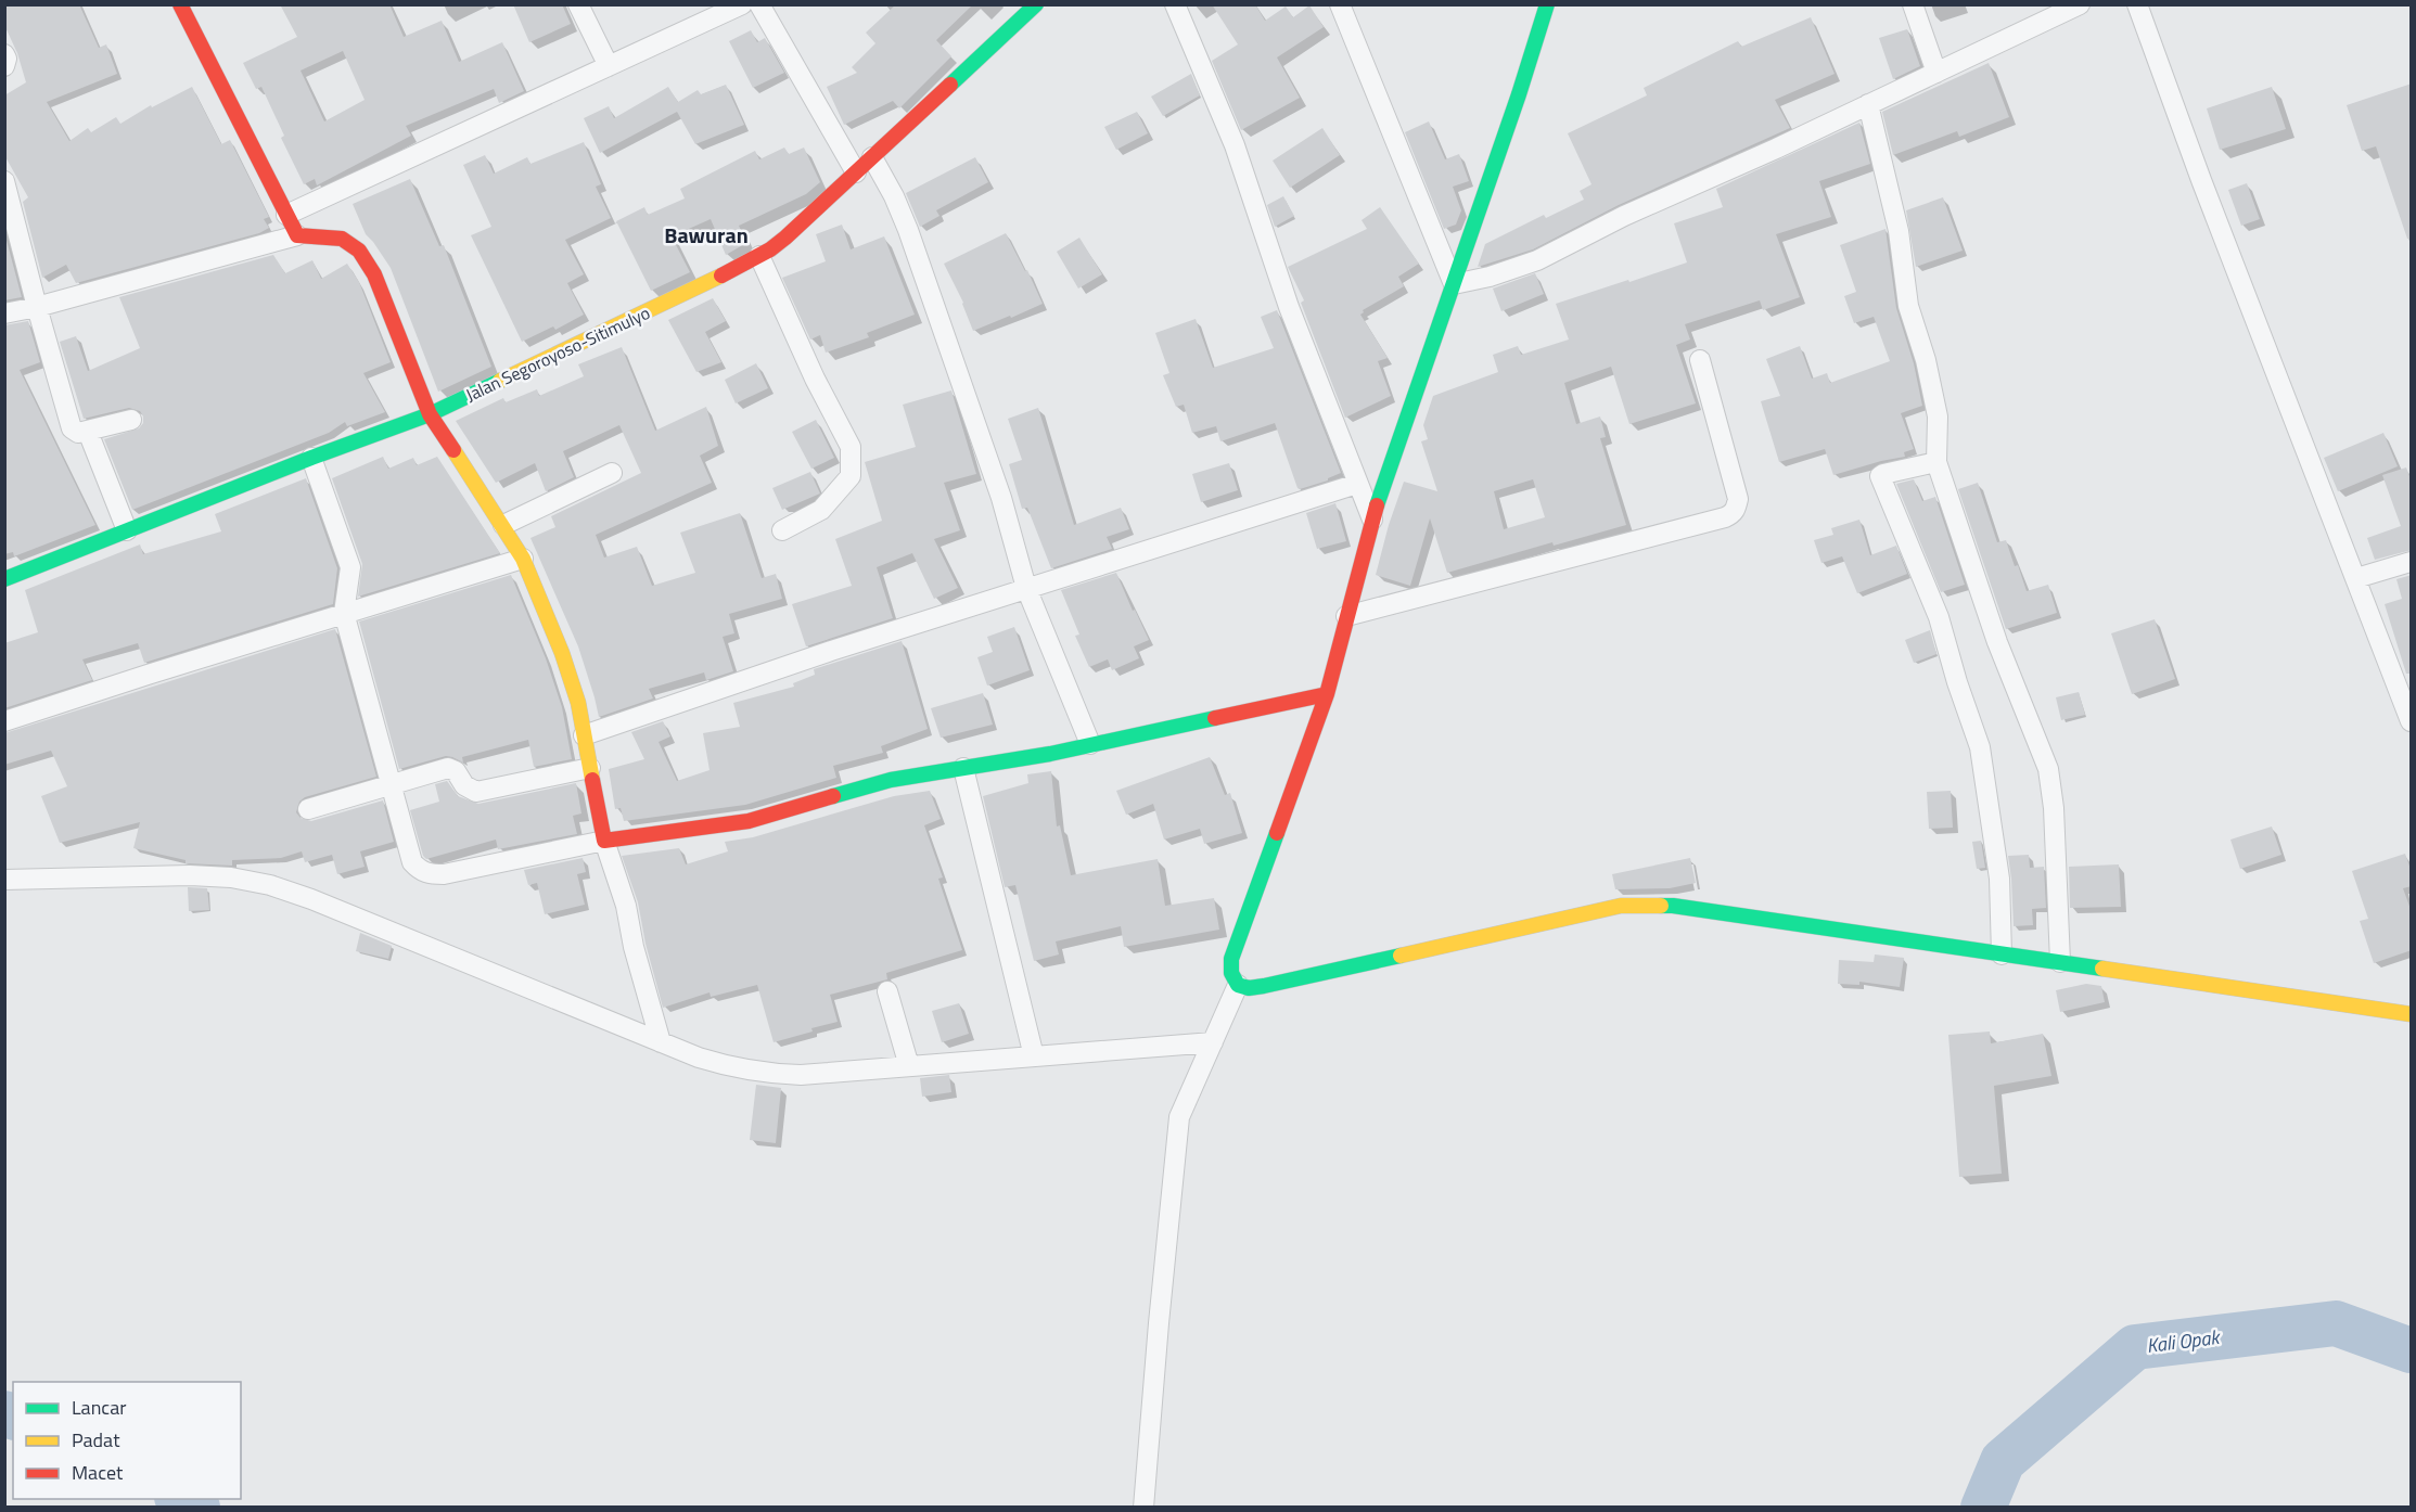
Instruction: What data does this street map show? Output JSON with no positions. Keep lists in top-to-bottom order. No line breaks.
{"streets":{"street":["Jalan Segoroyoso-Sitimulyo"]},"districts":["Bawuran"],"water":["Kali Opak"],"legend":["Lancar","Padat","Macet"]}
